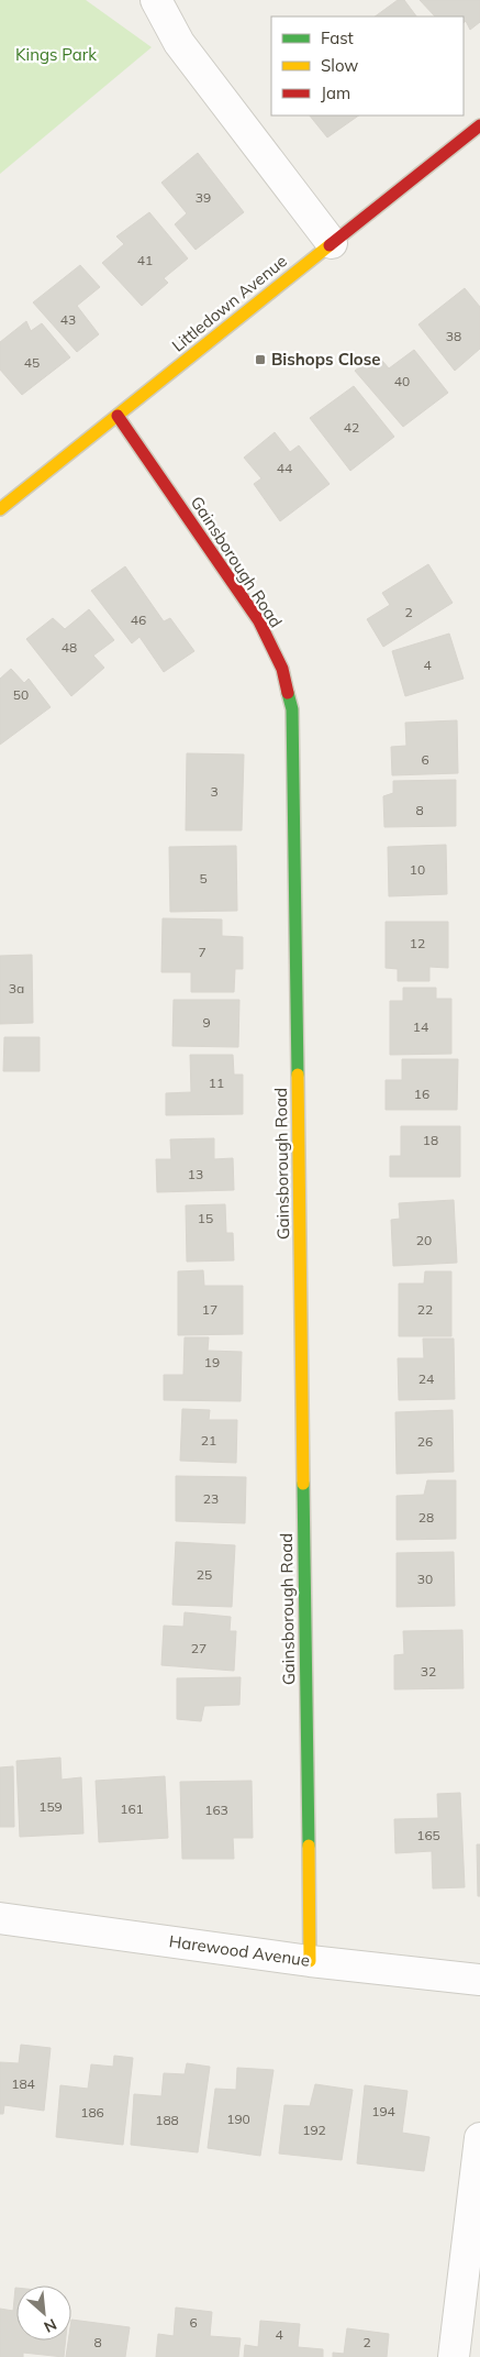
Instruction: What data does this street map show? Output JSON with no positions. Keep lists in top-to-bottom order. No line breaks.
{"streets":{"street":["Littledown Avenue","Gainsborough Road","Harewood Avenue"]},"crossings":[["Littledown Avenue","Gainsborough Road"],["Gainsborough Road","Harewood Avenue"]],"parks":["Kings Park"],"places":{"transit":["Bishops Close"]},"house_numbers":["39","41","43","38","45","40","42","44","2","46","48","4","50","6","3","8","10","5","12","7","3a","9","14","11","16","18","13","15","20","17","22","19","24","21","26","23","28","25","30","27","32","159","161","163","165","184","194","186","190","188","192","6","4","8","2"],"legend":["Fast","Slow","Jam"],"north":"bottom right"}
